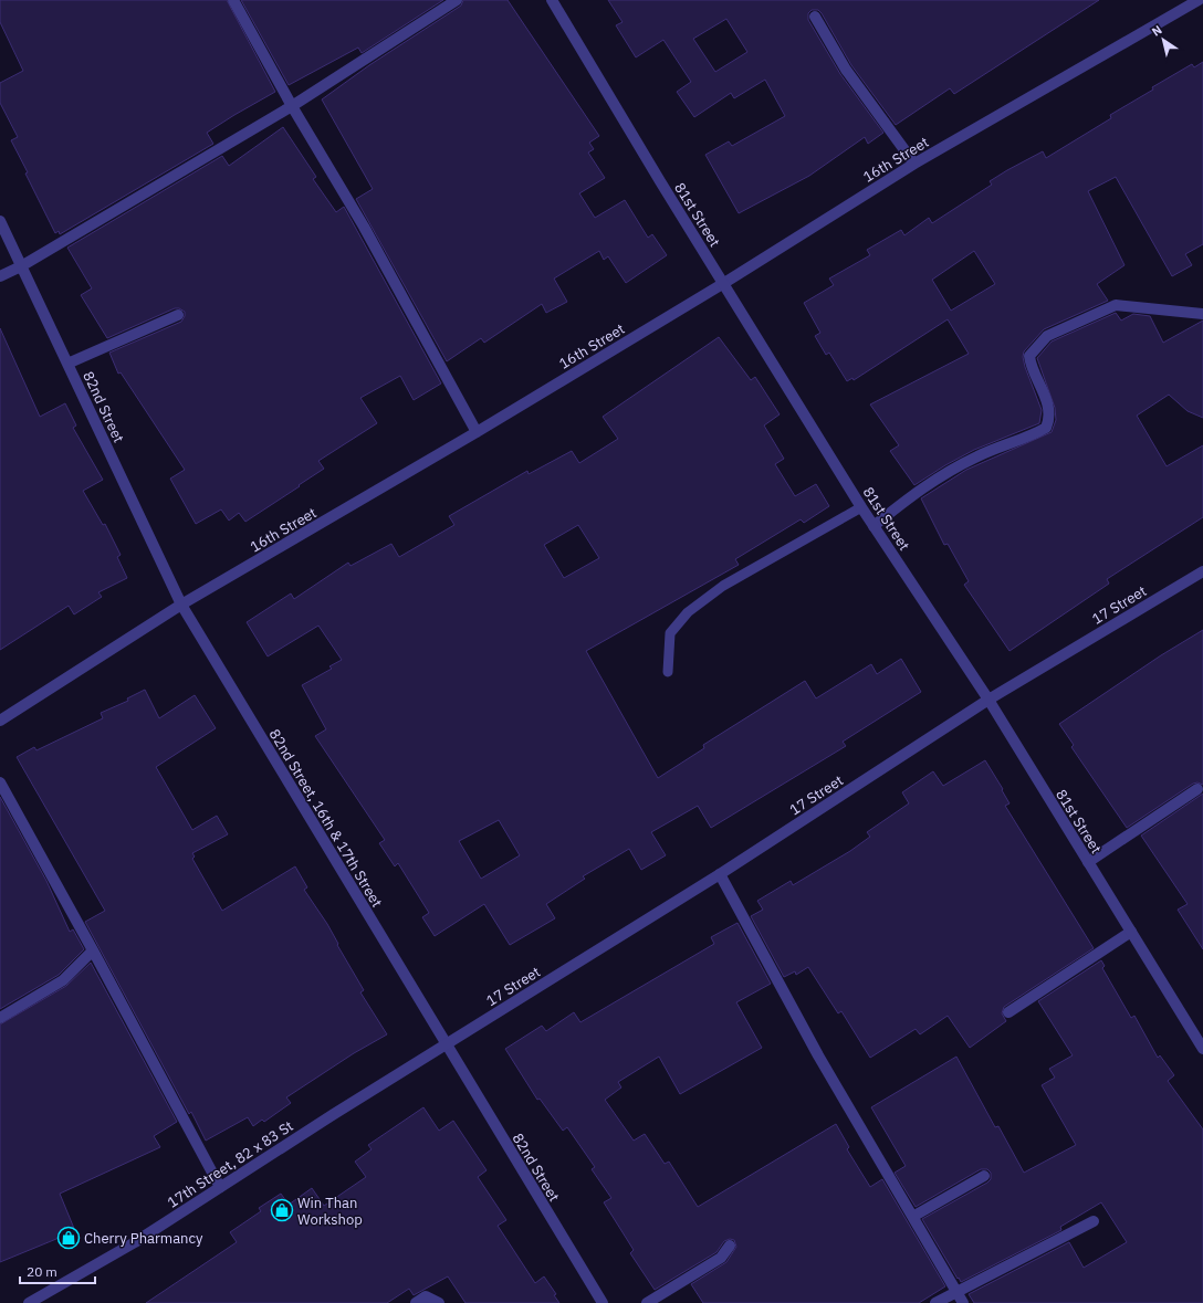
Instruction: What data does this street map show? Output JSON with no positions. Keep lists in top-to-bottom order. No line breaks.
{"streets":{"street":["16th Street","81st Street","82nd Street","17 Street","82nd Street, 16th & 17th Street","17th Street, 82 x 83 St"]},"crossings":[["16th Street","81st Street"],["16th Street","82nd Street"],["16th Street","82nd Street, 16th & 17th Street"],["81st Street","17 Street"],["82nd Street","17 Street"],["82nd Street","82nd Street, 16th & 17th Street"],["82nd Street","17th Street, 82 x 83 St"],["17 Street","82nd Street, 16th & 17th Street"],["17 Street","17th Street, 82 x 83 St"],["82nd Street, 16th & 17th Street","17th Street, 82 x 83 St"]],"places":{"shop":["Win Than Workshop","Cherry Pharmancy"]},"scale_bar":"20 m","north":"top left"}
